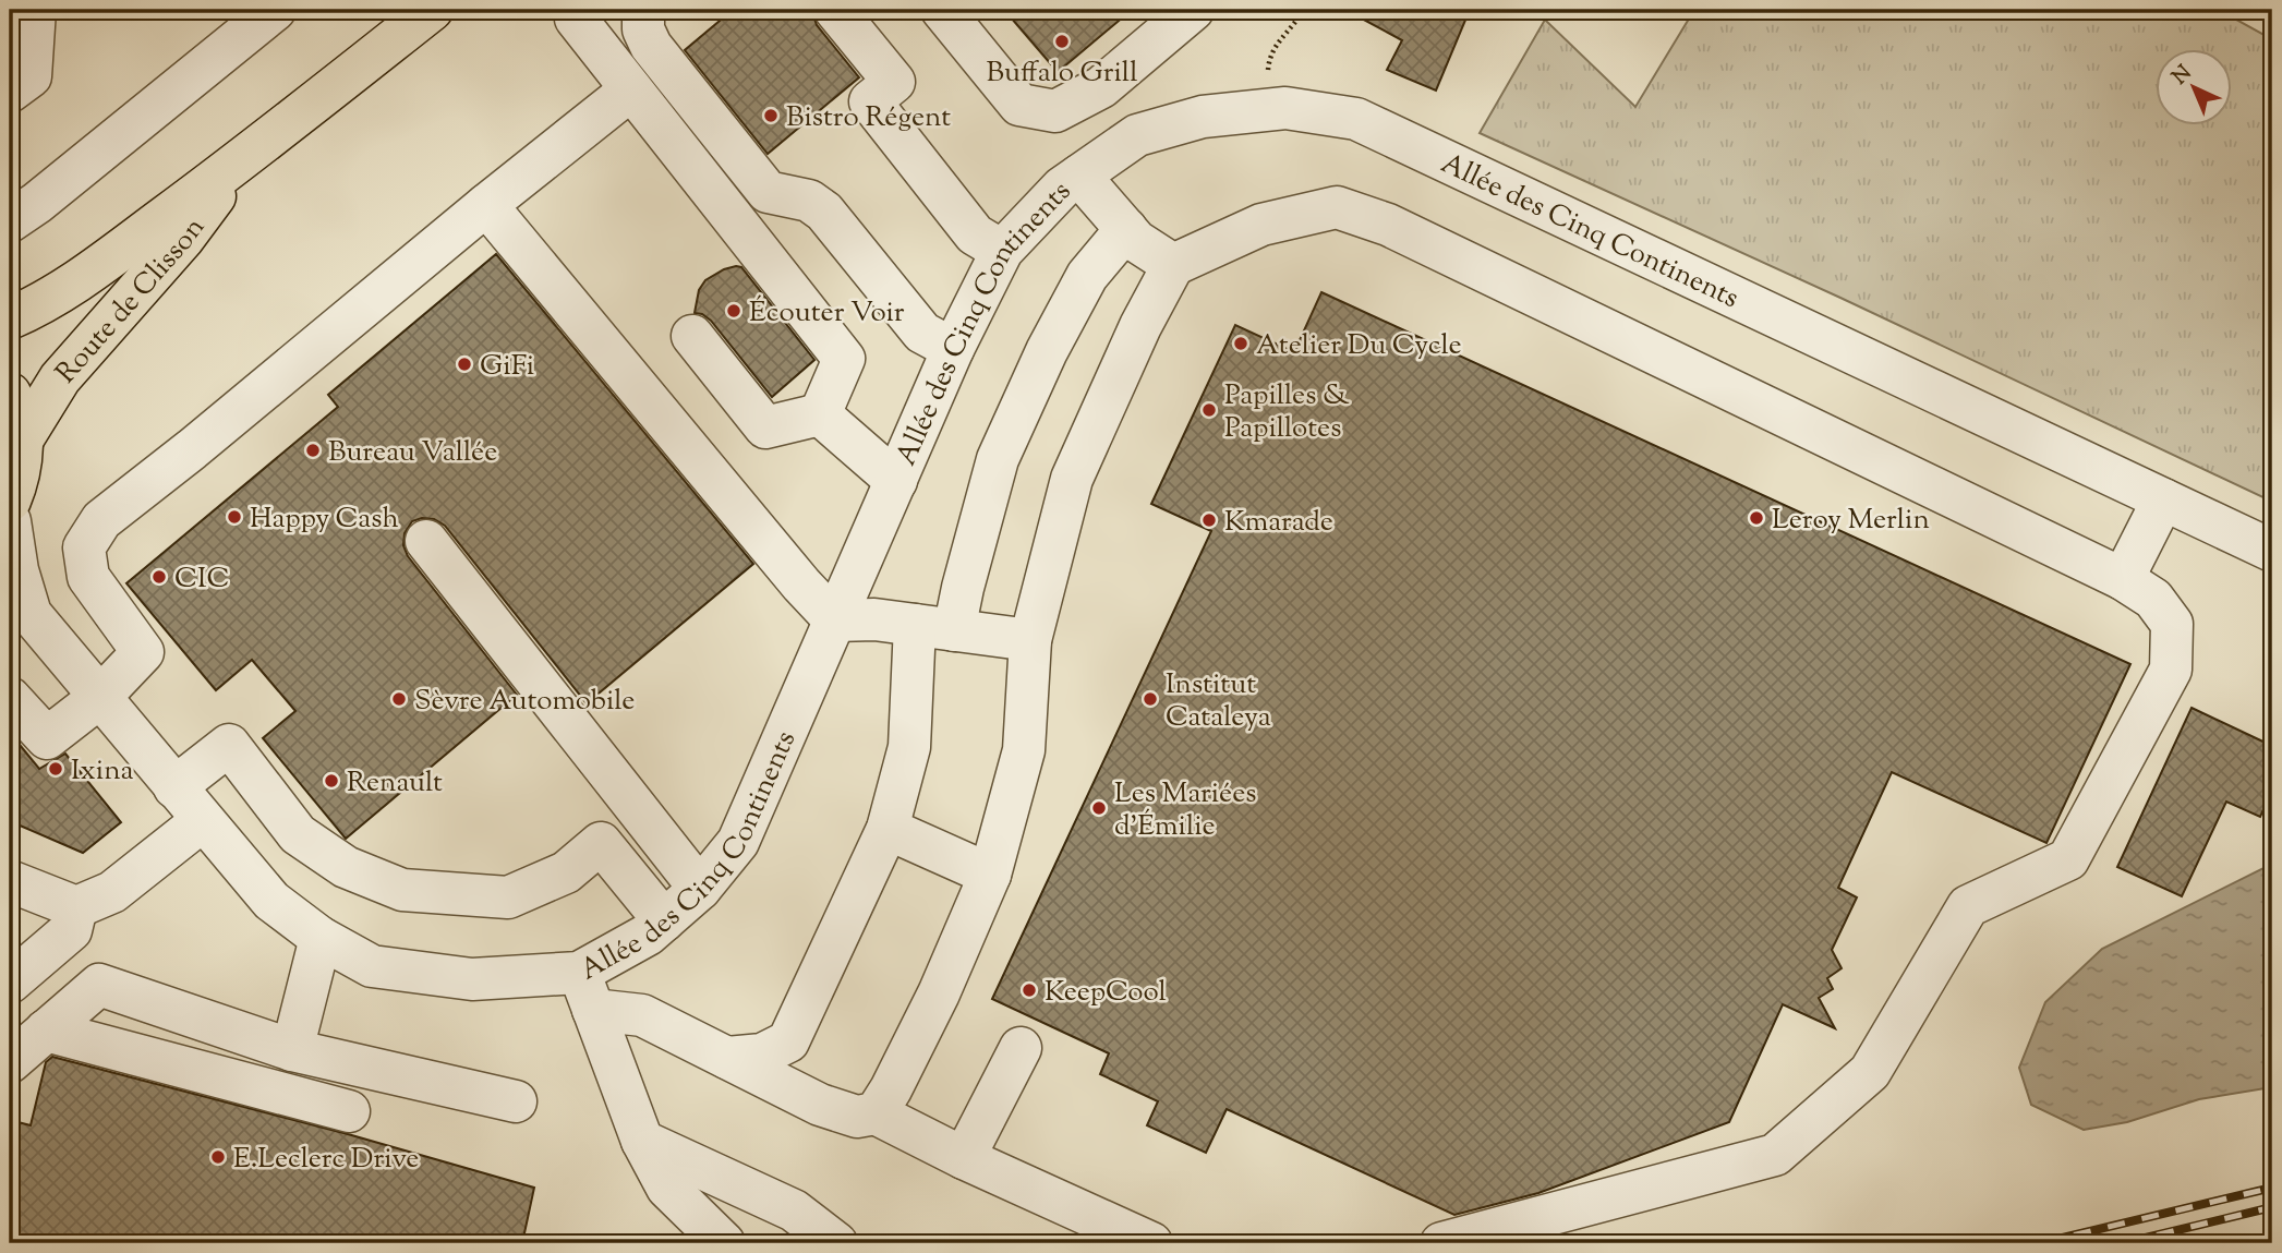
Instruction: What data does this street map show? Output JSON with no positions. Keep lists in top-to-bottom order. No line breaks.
{"streets":{"main road":["Route de Clisson"],"street":["Allée des Cinq Continents"]},"places":["Buffalo Grill","Bistro Régent","Écouter Voir","Atelier Du Cycle","GiFi","Papilles & Papillotes","Bureau Vallée","Happy Cash","Leroy Merlin","Kmarade","CIC","Sèvre Automobile","Institut Cataleya","Ixina","Renault","Les Mariées d'Émilie","KeepCool","E.Leclerc Drive"],"north":"top left"}
